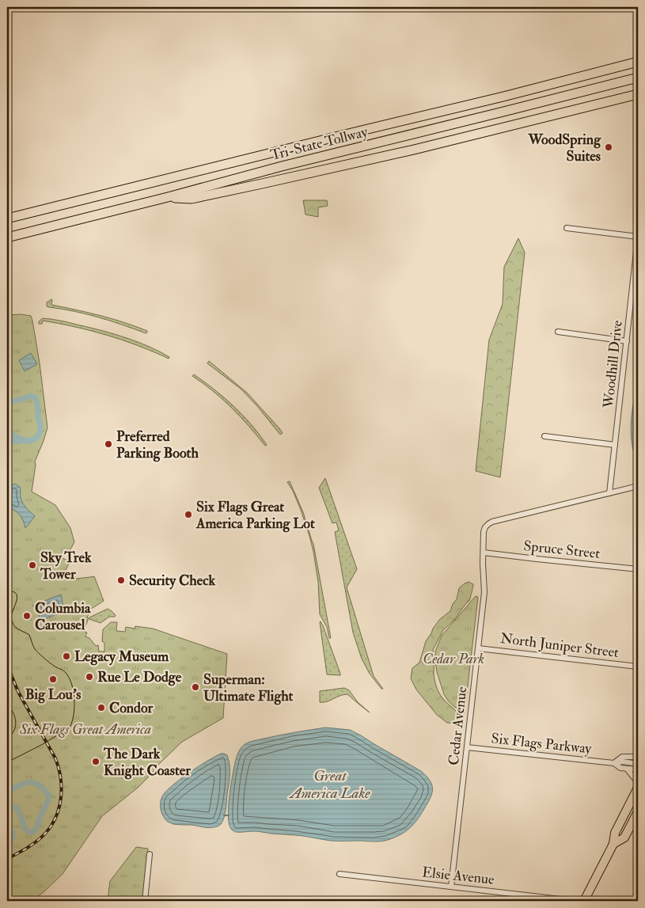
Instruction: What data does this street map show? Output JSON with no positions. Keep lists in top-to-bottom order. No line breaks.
{"streets":{"highway":["Tri-State Tollway"],"street":["Woodhill Drive","Spruce Street","North Juniper Street","Cedar Avenue","Six Flags Parkway","Elsie Avenue"]},"crossings":[["Woodhill Drive","Cedar Avenue"],["Spruce Street","Cedar Avenue"],["North Juniper Street","Cedar Avenue"],["Cedar Avenue","Six Flags Parkway"],["Cedar Avenue","Elsie Avenue"]],"water":["Great America Lake"],"parks":["Cedar Park","Six Flags Great America"],"places":["WoodSpring Suites","Preferred Parking Booth","Six Flags Great America Parking Lot","Sky Trek Tower","Security Check","Columbia Carousel","Legacy Museum","Rue Le Dodge","Big Lou's","Superman: Ultimate Flight","Condor","The Dark Knight Coaster"]}
